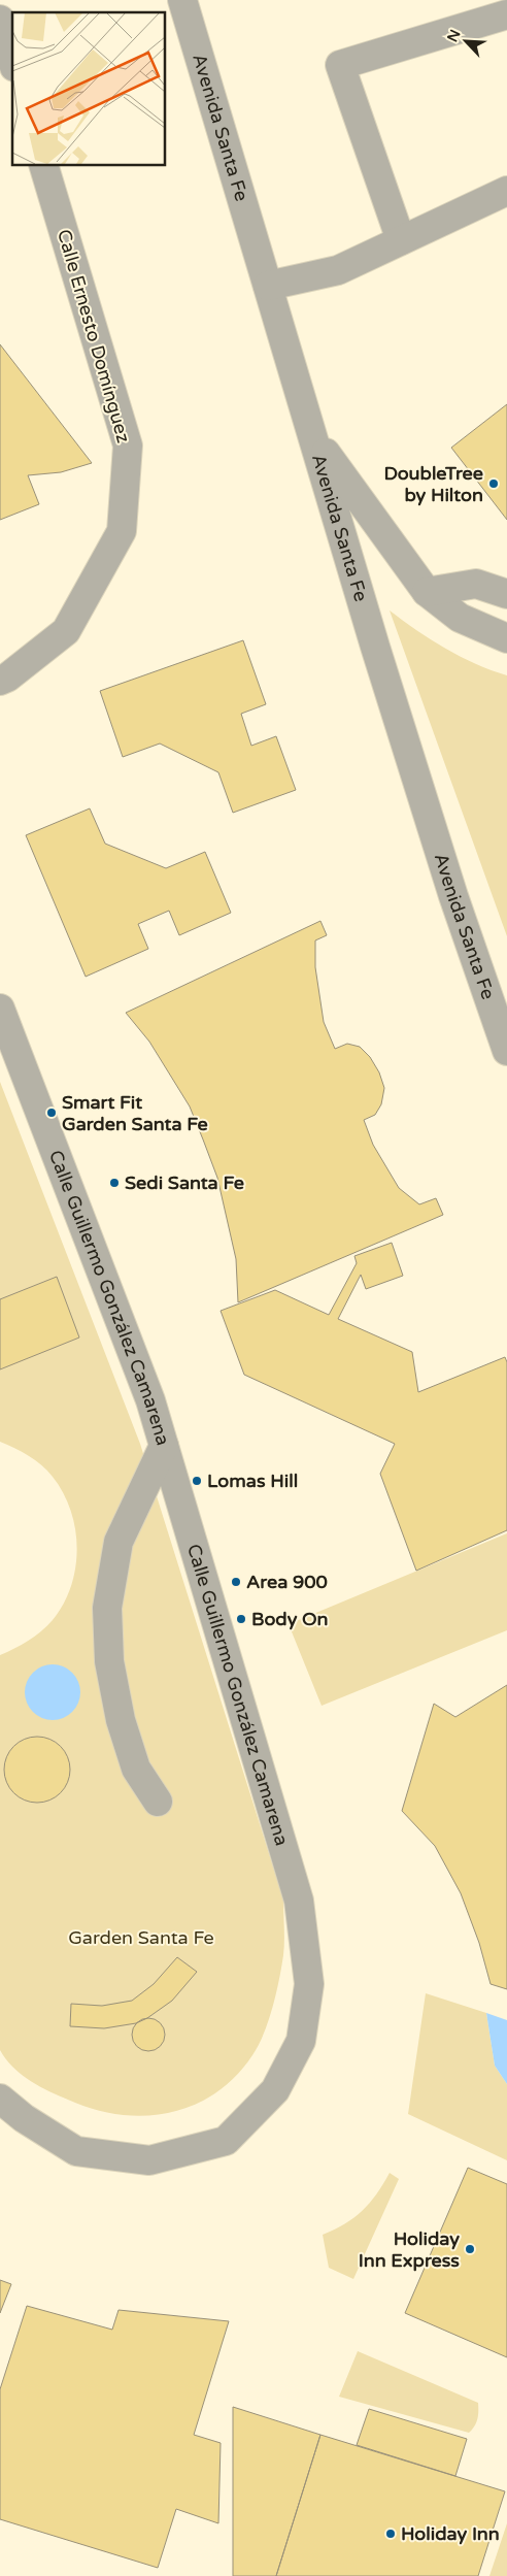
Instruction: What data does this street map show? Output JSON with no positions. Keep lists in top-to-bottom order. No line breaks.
{"streets":{"street":["Avenida Santa Fe","Calle Ernesto Domínguez","Calle Guillermo González Camarena"]},"parks":["Garden Santa Fe"],"places":["DoubleTree by Hilton","Smart Fit Garden Santa Fe","Sedi Santa Fe","Lomas Hill","Area 900","Body On","Holiday Inn Express","Holiday Inn"],"north":"top left"}
